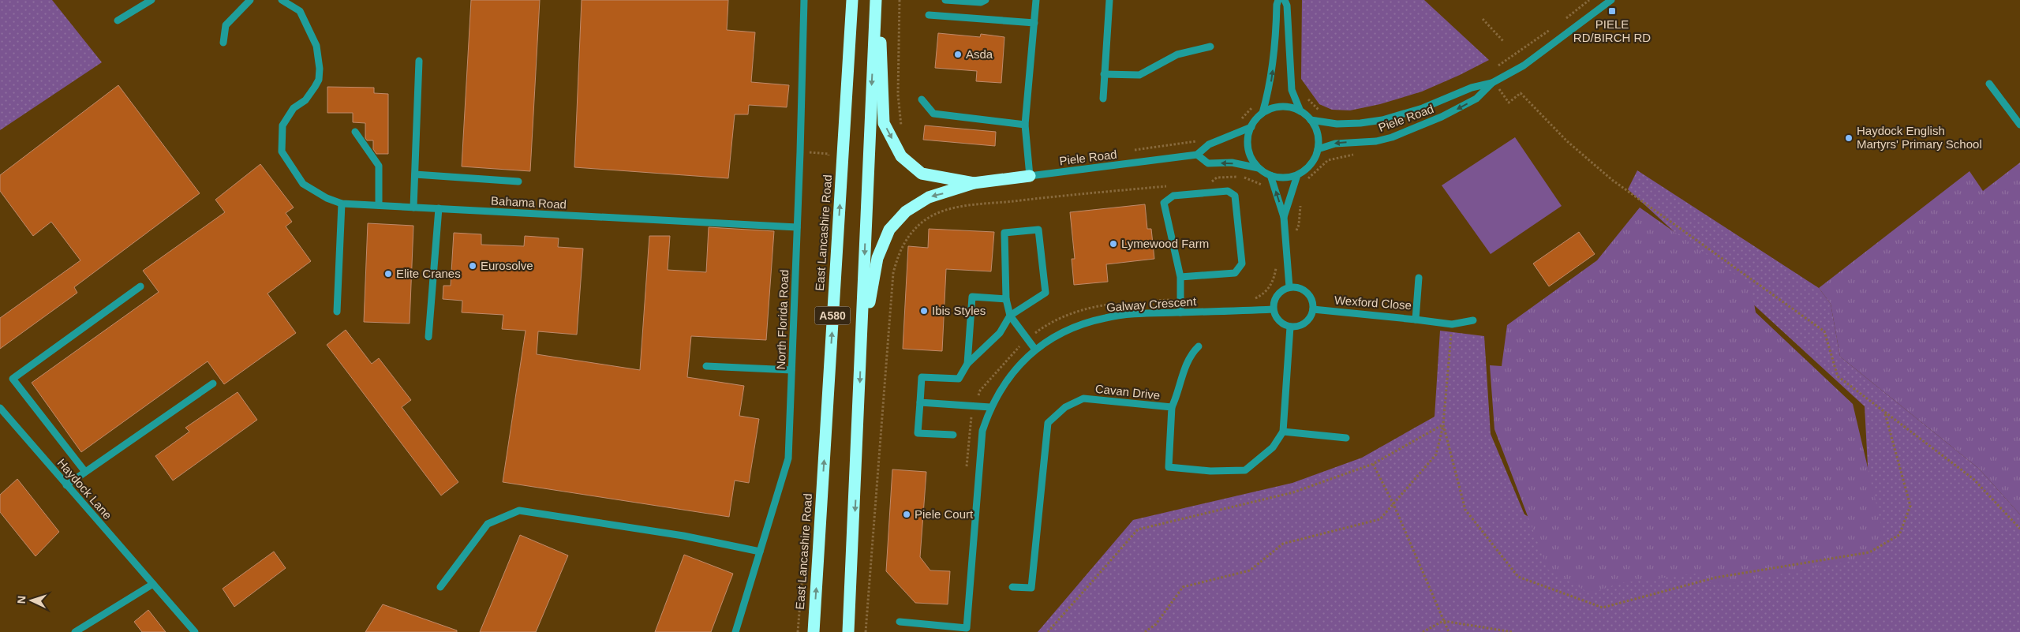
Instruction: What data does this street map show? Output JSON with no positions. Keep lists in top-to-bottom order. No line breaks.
{"streets":{"highway":["East Lancashire Road","A580"],"street":["Piele Road","Bahama Road","Wexford Close","Galway Crescent","North Florida Road","Cavan Drive","Haydock Lane"]},"crossings":[["Bahama Road","North Florida Road"],["Wexford Close","Galway Crescent"],["Wexford Close","Cavan Drive"],["Galway Crescent","Cavan Drive"]],"places":{"transit":["PIELE RD/BIRCH RD"],"other":["Asda","Haydock English Martyrs' Primary School","Lymewood Farm","Eurosolve","Elite Cranes","Ibis Styles","Piele Court"]},"north":"left"}
